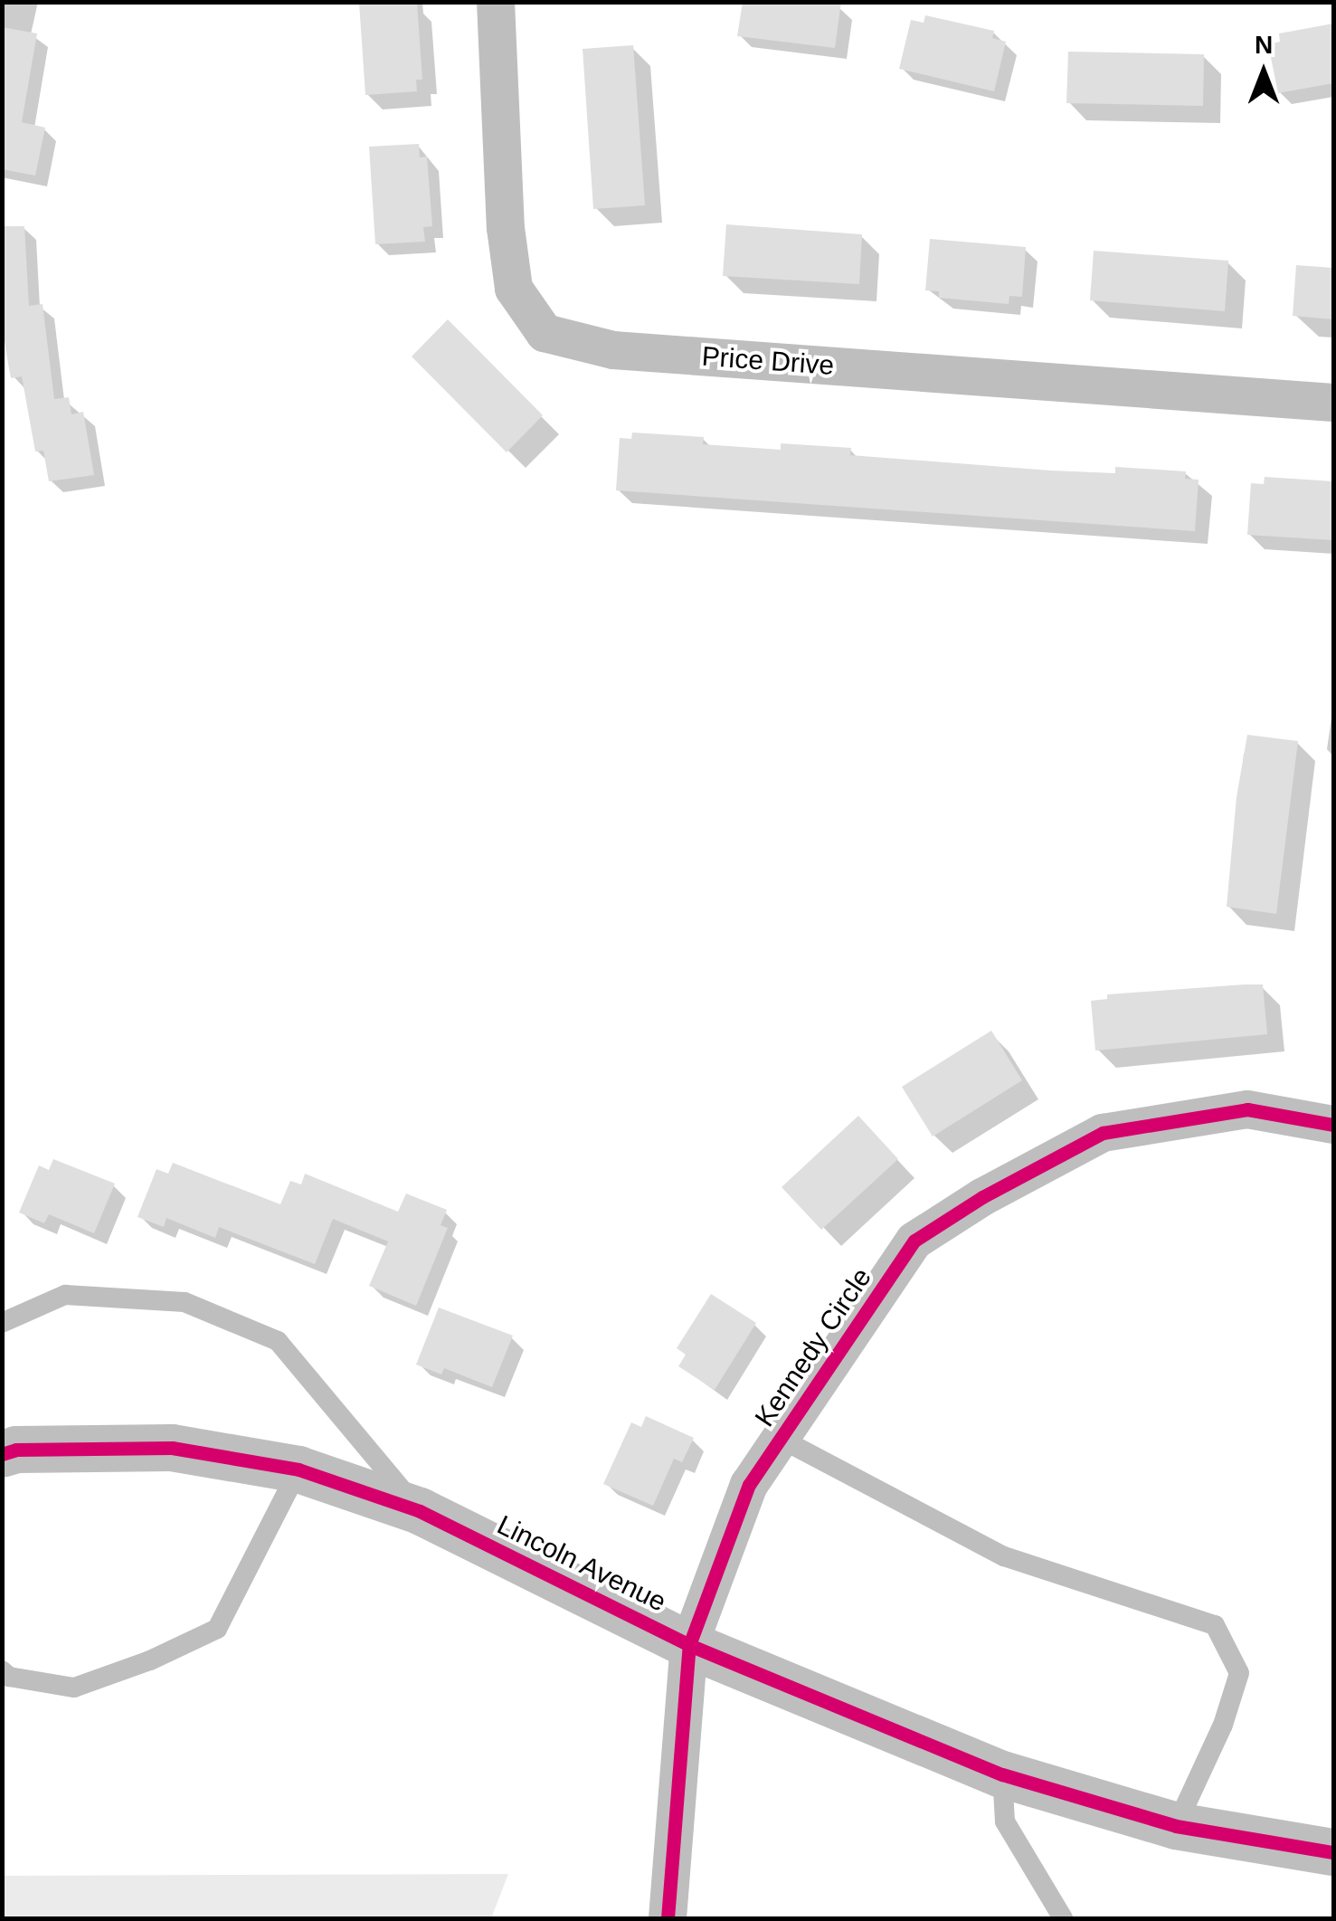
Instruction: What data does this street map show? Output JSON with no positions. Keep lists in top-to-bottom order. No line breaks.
{"streets":{"street":["Price Drive","Kennedy Circle","Lincoln Avenue"]},"crossings":[["Kennedy Circle","Lincoln Avenue"]],"north":"top"}
